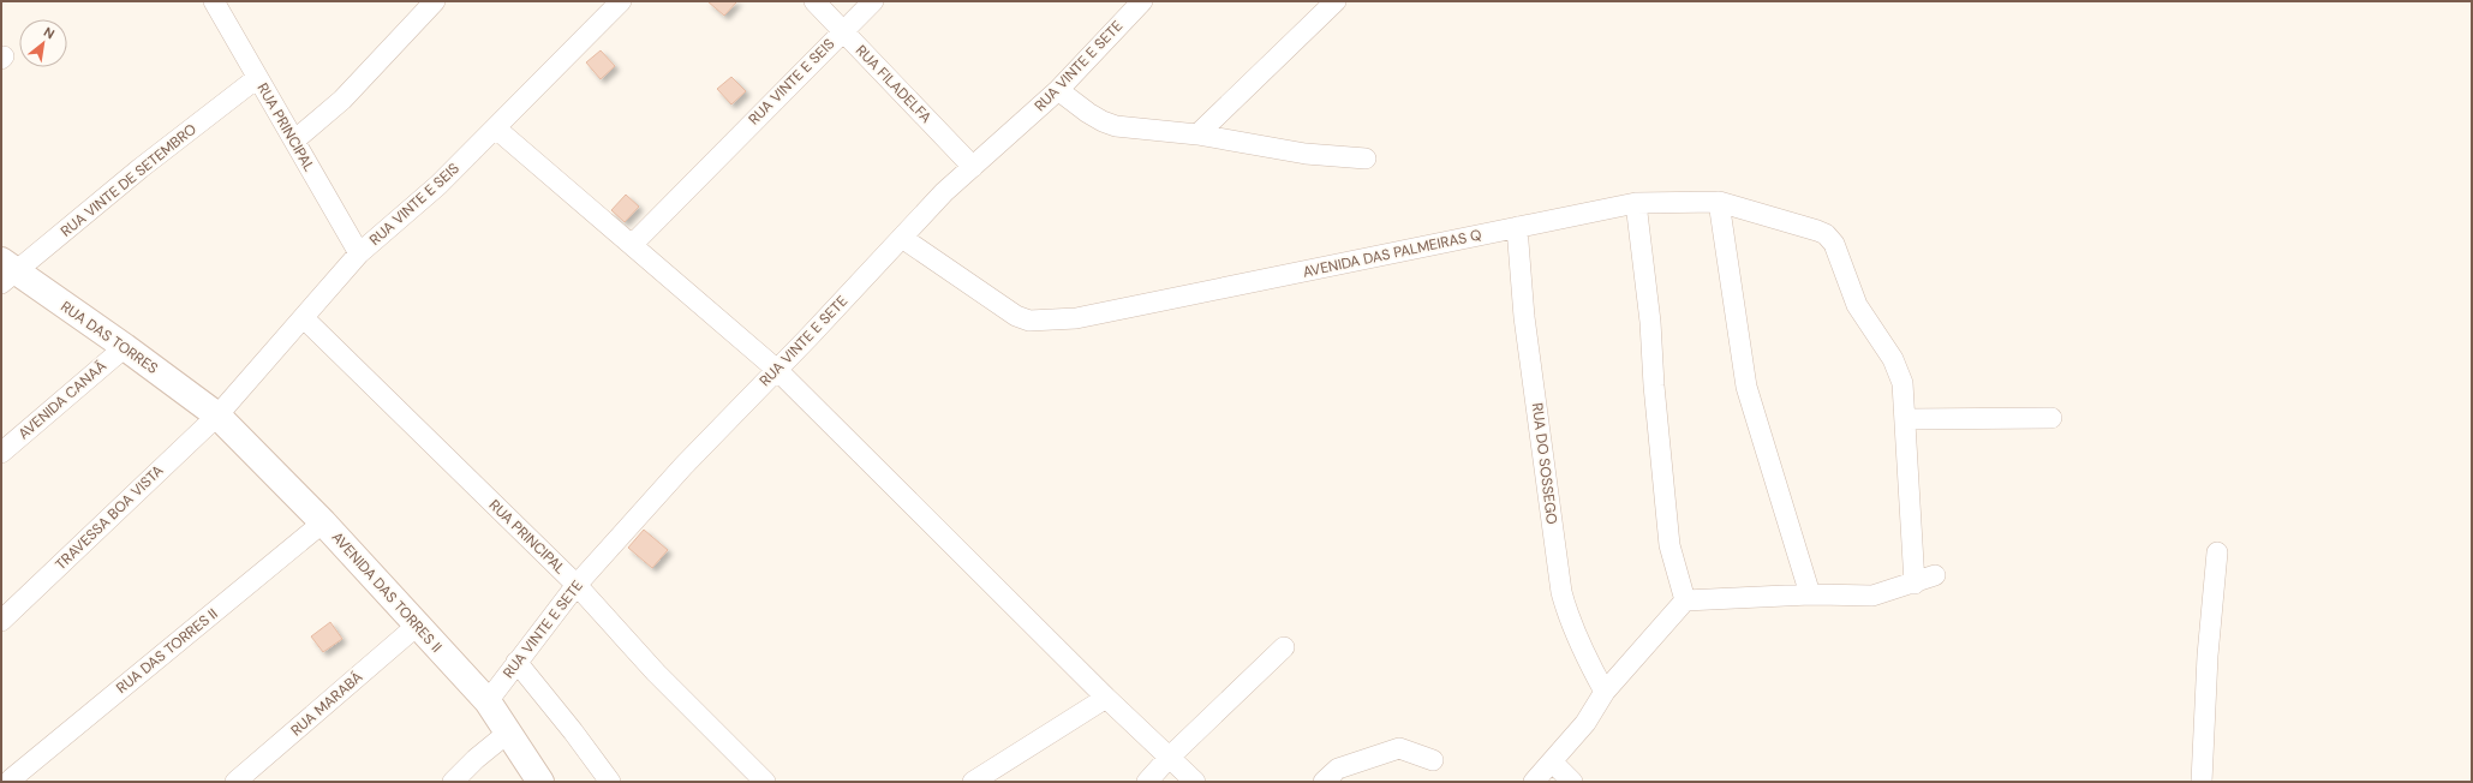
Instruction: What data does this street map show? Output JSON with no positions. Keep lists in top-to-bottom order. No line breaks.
{"streets":{"street":["RUA VINTE E SETE","RUA VINTE E SEIS","RUA FILADELFA","RUA PRINCIPAL","RUA VINTE DE SETEMBRO","AVENIDA DAS PALMEIRAS Q","RUA DAS TORRES","AVENIDA CANAÃ","RUA DO SOSSEGO","TRAVESSA BOA VISTA","AVENIDA DAS TORRES II","RUA DAS TORRES II","RUA MARABÁ"]},"crossings":[["RUA VINTE E SETE","RUA FILADELFA"],["RUA VINTE E SETE","RUA PRINCIPAL"],["RUA VINTE E SETE","AVENIDA DAS PALMEIRAS Q"],["RUA VINTE E SETE","AVENIDA DAS TORRES II"],["RUA VINTE E SEIS","RUA FILADELFA"],["RUA VINTE E SEIS","RUA PRINCIPAL"],["RUA VINTE E SEIS","RUA DAS TORRES"],["RUA VINTE E SEIS","TRAVESSA BOA VISTA"],["RUA VINTE E SEIS","AVENIDA DAS TORRES II"],["RUA PRINCIPAL","RUA VINTE DE SETEMBRO"],["RUA VINTE DE SETEMBRO","RUA DAS TORRES"],["AVENIDA DAS PALMEIRAS Q","RUA DO SOSSEGO"],["RUA DAS TORRES","AVENIDA CANAÃ"],["RUA DAS TORRES","TRAVESSA BOA VISTA"],["RUA DAS TORRES","AVENIDA DAS TORRES II"],["TRAVESSA BOA VISTA","AVENIDA DAS TORRES II"],["AVENIDA DAS TORRES II","RUA DAS TORRES II"],["AVENIDA DAS TORRES II","RUA MARABÁ"]],"north":"top right"}
